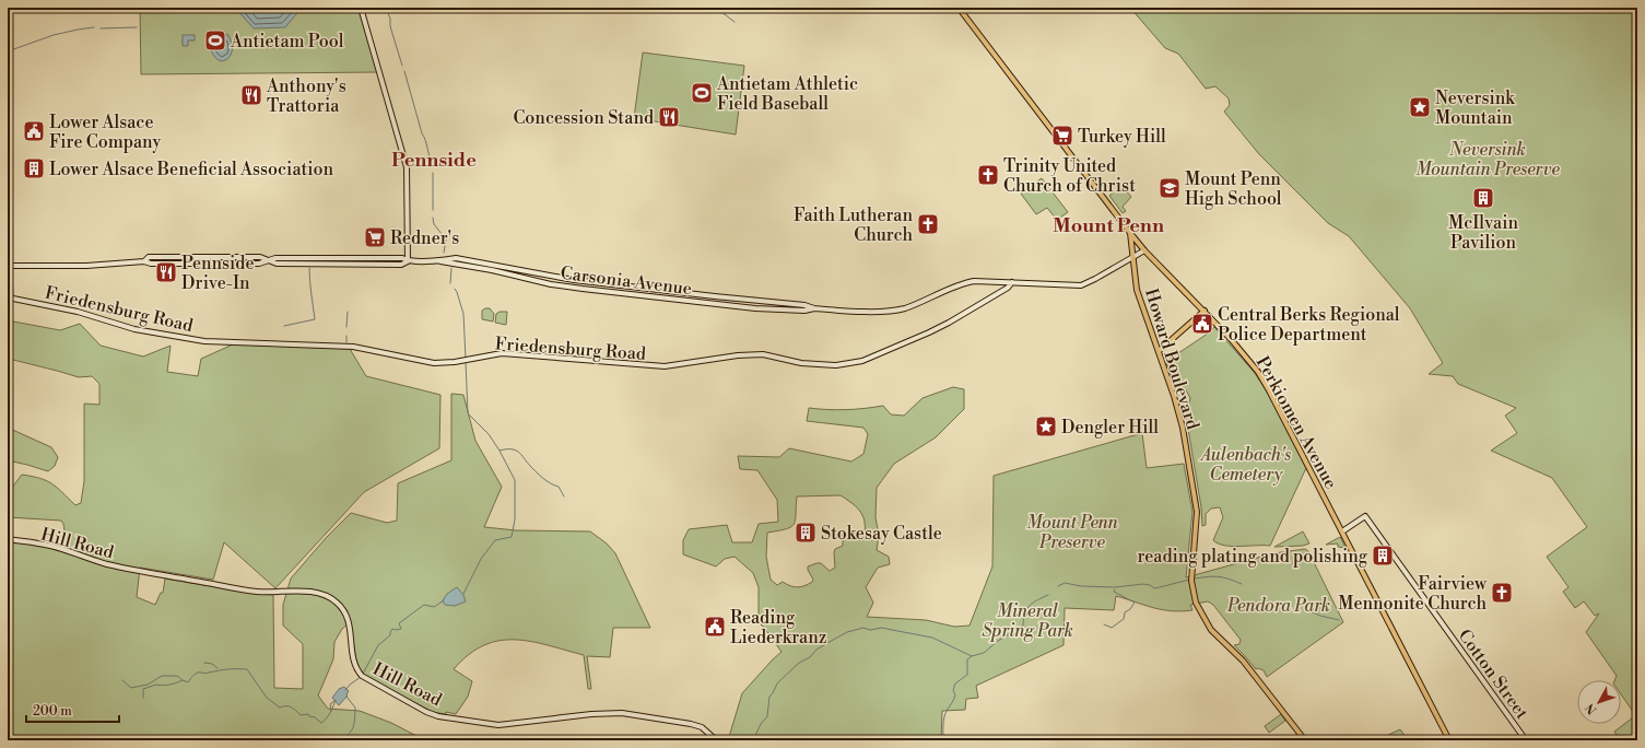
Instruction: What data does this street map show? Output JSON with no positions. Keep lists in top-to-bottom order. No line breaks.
{"streets":{"main road":["Howard Boulevard","Perkiomen Avenue"],"street":["Carsonia Avenue","Friedensburg Road","Hill Road","Cotton Street"]},"crossings":[["Carsonia Avenue","Friedensburg Road"],["Carsonia Avenue","Howard Boulevard"],["Carsonia Avenue","Perkiomen Avenue"],["Howard Boulevard","Perkiomen Avenue"],["Perkiomen Avenue","Cotton Street"]],"districts":["Pennside","Mount Penn"],"parks":["Neversink Mountain Preserve","Aulenbach's Cemetery","Mount Penn Preserve","Pendora Park","Mineral Spring Park"],"places":{"sports":["Antietam Pool","Antietam Athletic Field Baseball"],"restaurant":["Anthony's Trattoria","Concession Stand","Pennside Drive-In"],"place":["Neversink Mountain","Dengler Hill"],"public building":["Lower Alsace Fire Company","Central Berks Regional Police Department","Reading Liederkranz"],"supermarket":["Turkey Hill","Redner's"],"building":["Lower Alsace Beneficial Association","McIlvain Pavilion","Stokesay Castle","reading plating and polishing"],"church":["Trinity United Church of Christ","Faith Lutheran Church","Fairview Mennonite Church"],"school or university":["Mount Penn High School"]},"scale_bar":"200 m","north":"bottom left"}
